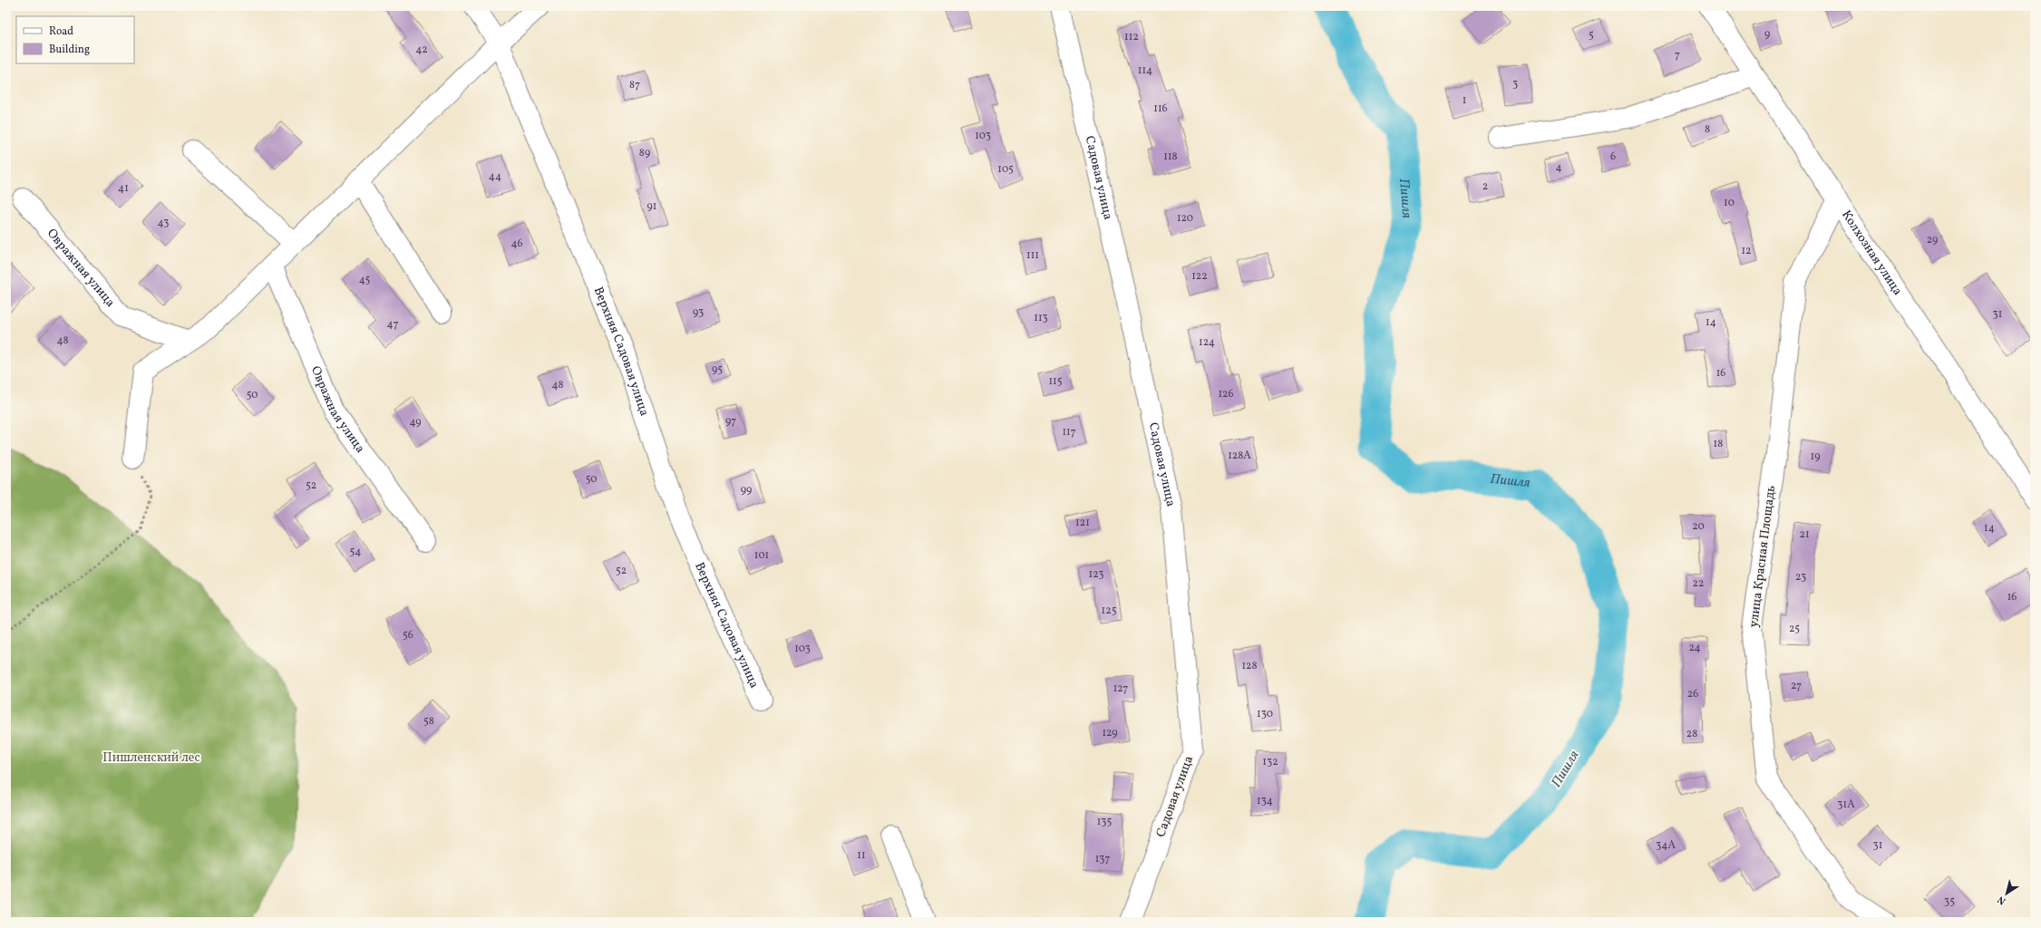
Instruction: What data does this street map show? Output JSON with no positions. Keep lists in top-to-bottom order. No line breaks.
{"streets":{"street":["Садовая улица","Колхозная улица","Овражная улица","Верхняя Садовая улица","улица Красная Площадь"]},"crossings":[["Колхозная улица","улица Красная Площадь"]],"water":["Пишля"],"parks":["Пишленский лес"],"house_numbers":["9","5","112","42","7","114","3","87","1","116","8","103","89","118","6","4","105","44","2","41","10","91","120","43","29","46","12","111","122","45","93","31","113","14","47","48","124","95","16","115","48","126","50","97","49","117","18","128А","19","50","52","99","121","20","14","21","54","101","52","123","23","22","16","125","25","56","24","103","128","27","127","26","130","58","129","28","132","134","31А","135","34А","31","11","137","35"],"legend":["Road","Building"],"north":"bottom left"}
